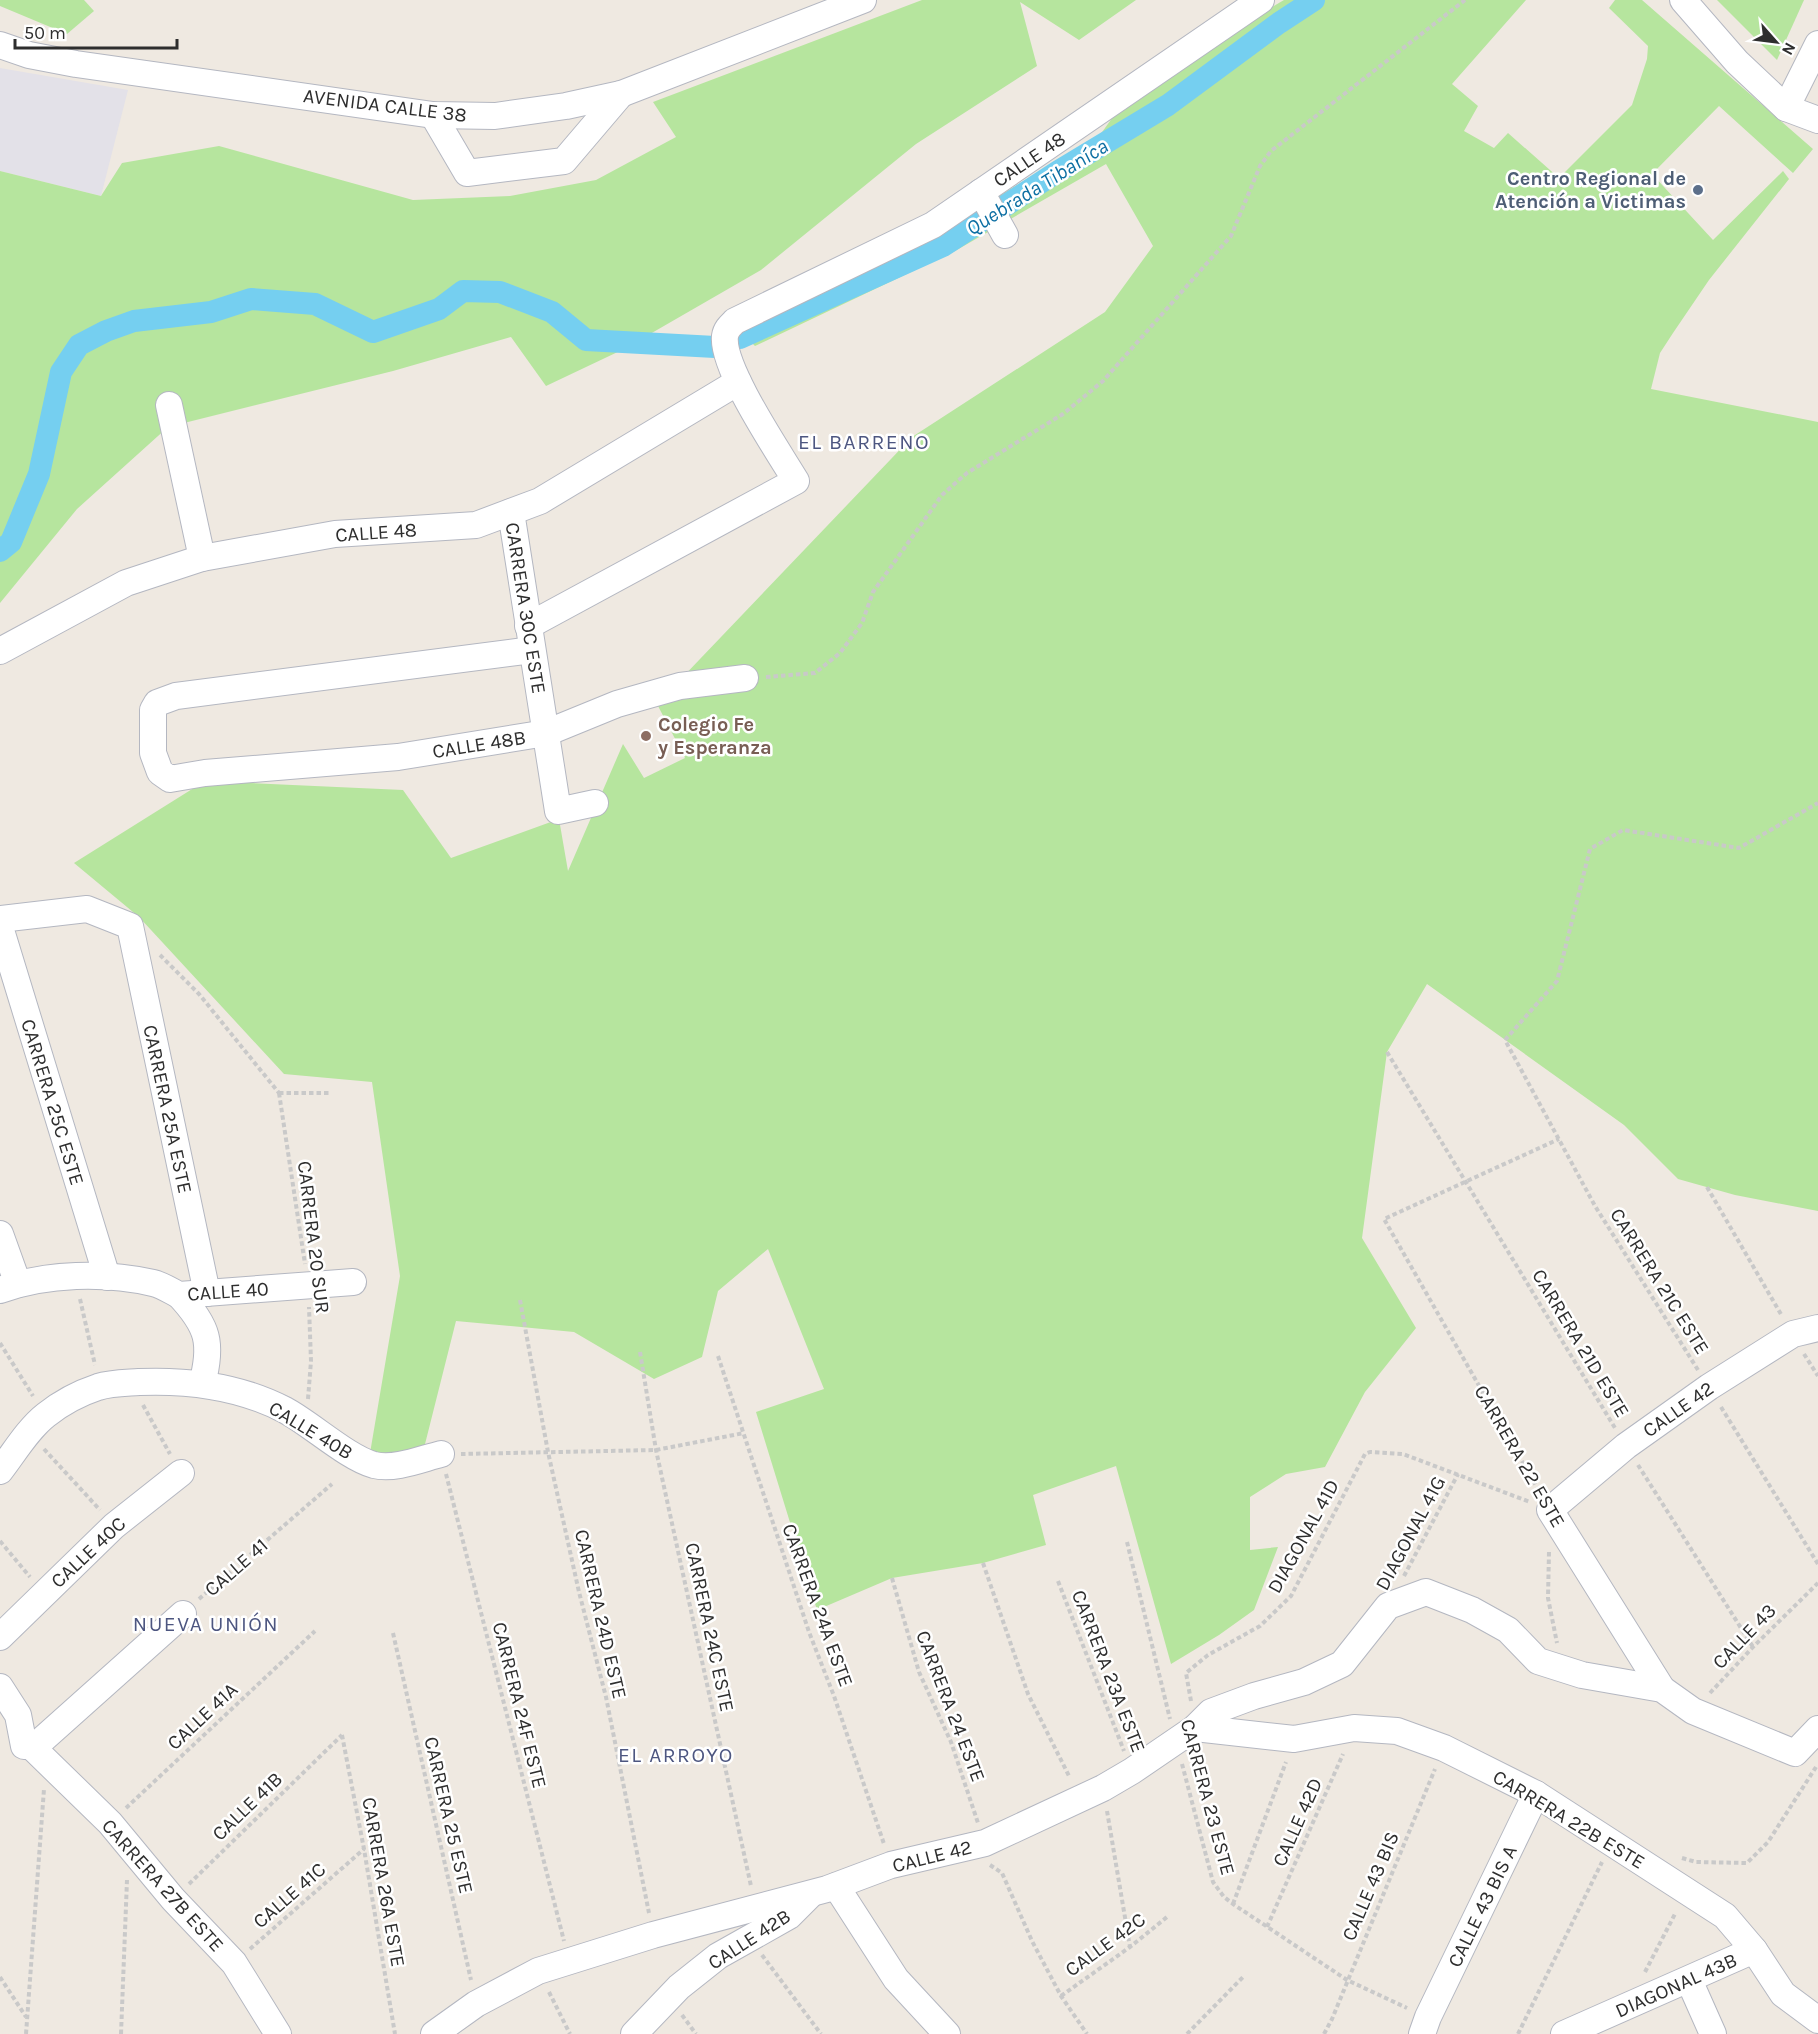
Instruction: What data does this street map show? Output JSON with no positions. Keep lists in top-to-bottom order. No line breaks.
{"streets":{"street":["AVENIDA CALLE 38","CALLE 48","CARRERA 30C ESTE","CALLE 48B","CARRERA 25C ESTE","CARRERA 25A ESTE","CALLE 40","CALLE 42","CALLE 40B","CARRERA 22 ESTE","CALLE 40C","CARRERA 22B ESTE","CARRERA 27B ESTE","CALLE 43 BIS A","CALLE 42B","DIAGONAL 43B"],"path":["CARRERA 20 SUR","CARRERA 21C ESTE","CARRERA 21D ESTE","DIAGONAL 41G","DIAGONAL 41D","CALLE 41","CARRERA 24A ESTE","CARRERA 24D ESTE","CARRERA 24C ESTE","CALLE 43","CARRERA 23A ESTE","CARRERA 24F ESTE","CARRERA 24 ESTE","CALLE 41A","CARRERA 23 ESTE","CALLE 41B","CARRERA 25 ESTE","CALLE 42D","CARRERA 26A ESTE","CALLE 43 BIS","CALLE 41C","CALLE 42C"]},"crossings":[["CALLE 48","CARRERA 30C ESTE"],["CARRERA 30C ESTE","CALLE 48B"],["CARRERA 25C ESTE","CALLE 40"],["CARRERA 25A ESTE","CALLE 40"],["CARRERA 20 SUR","CALLE 40"],["CARRERA 20 SUR","CALLE 40B"],["CARRERA 21C ESTE","CALLE 42"],["CARRERA 21D ESTE","CALLE 42"],["CARRERA 21D ESTE","CARRERA 22 ESTE"],["CARRERA 21D ESTE","CALLE 43"],["CALLE 42","CARRERA 22 ESTE"],["CALLE 42","DIAGONAL 41G"],["CALLE 42","DIAGONAL 41D"],["CALLE 42","CARRERA 24A ESTE"],["CALLE 42","CARRERA 24D ESTE"],["CALLE 42","CARRERA 24C ESTE"],["CALLE 42","CARRERA 23A ESTE"],["CALLE 42","CARRERA 24F ESTE"],["CALLE 42","CARRERA 24 ESTE"],["CALLE 42","CARRERA 23 ESTE"],["CALLE 42","CARRERA 25 ESTE"],["CALLE 42","CARRERA 22B ESTE"],["CALLE 42","CALLE 42B"],["CALLE 40B","CARRERA 24F ESTE"],["DIAGONAL 41G","DIAGONAL 41D"],["DIAGONAL 41D","CARRERA 23 ESTE"],["DIAGONAL 41D","CARRERA 22B ESTE"],["CALLE 41A","CARRERA 27B ESTE"],["CARRERA 23 ESTE","CARRERA 22B ESTE"],["CARRERA 23 ESTE","CALLE 42D"],["CARRERA 23 ESTE","CALLE 43 BIS"],["CARRERA 23 ESTE","CALLE 43 BIS A"],["CALLE 41B","CARRERA 26A ESTE"],["CALLE 41B","CARRERA 27B ESTE"],["CARRERA 22B ESTE","CALLE 42D"],["CARRERA 22B ESTE","CALLE 43 BIS"],["CARRERA 22B ESTE","CALLE 43 BIS A"],["CARRERA 22B ESTE","DIAGONAL 43B"],["CARRERA 26A ESTE","CALLE 41C"],["CARRERA 27B ESTE","CALLE 41C"]],"districts":["EL BARRENO","NUEVA UNIÓN","EL ARROYO"],"water":["Quebrada Tibaníca"],"places":["Centro Regional de Atención a Victimas","Colegio Fe y Esperanza"],"scale_bar":"50 m","north":"bottom right"}
